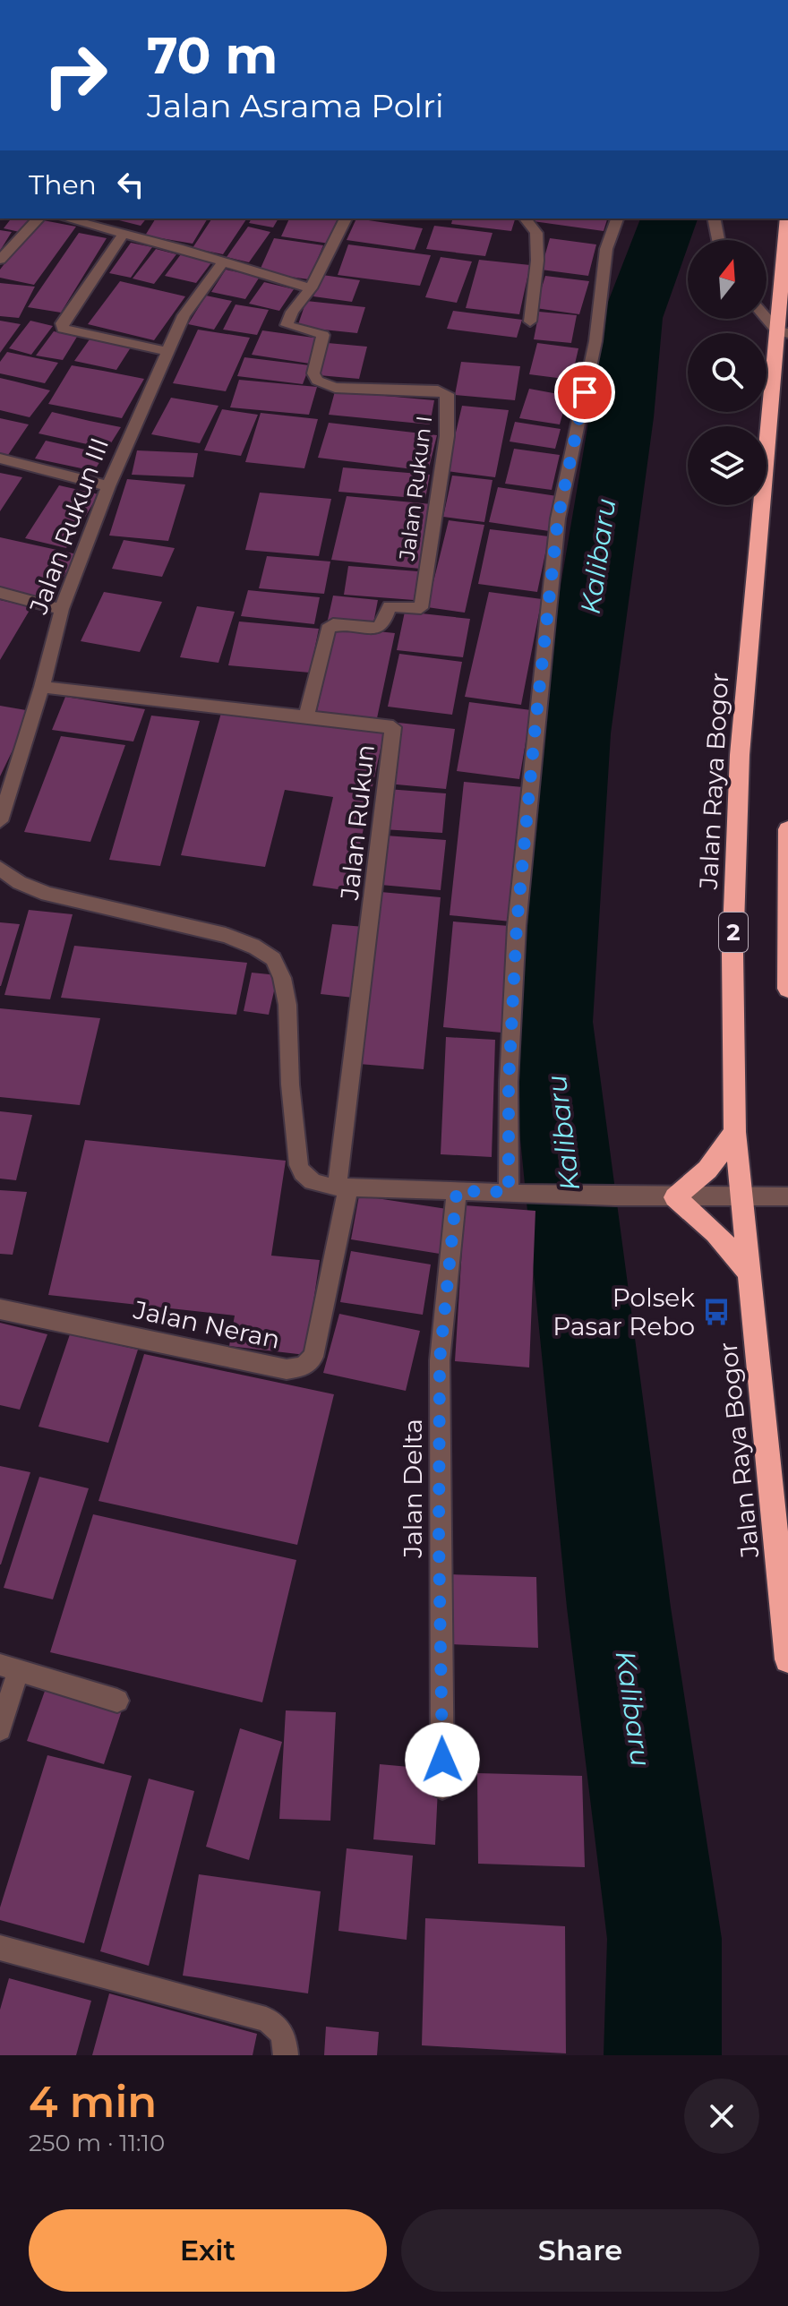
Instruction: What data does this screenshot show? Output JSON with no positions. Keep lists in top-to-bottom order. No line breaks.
{"streets":{"highway":["Jalan Raya Bogor","2"],"street":["Jalan Rukun I","Jalan Rukun III","Jalan Rukun","Jalan Neran","Jalan Delta"]},"crossings":[["Jalan Rukun I","Jalan Rukun"],["Jalan Rukun III","Jalan Rukun"],["Jalan Rukun","Jalan Neran"]],"water":["Kalibaru"],"places":{"bus stop":["Polsek Pasar Rebo"]},"north":"top","page":{"turn":["70 m","Jalan Asrama Polri"],"then":"Then","heading":["4 min","250 m · 11:10"],"buttons":["Exit","Share"]}}
